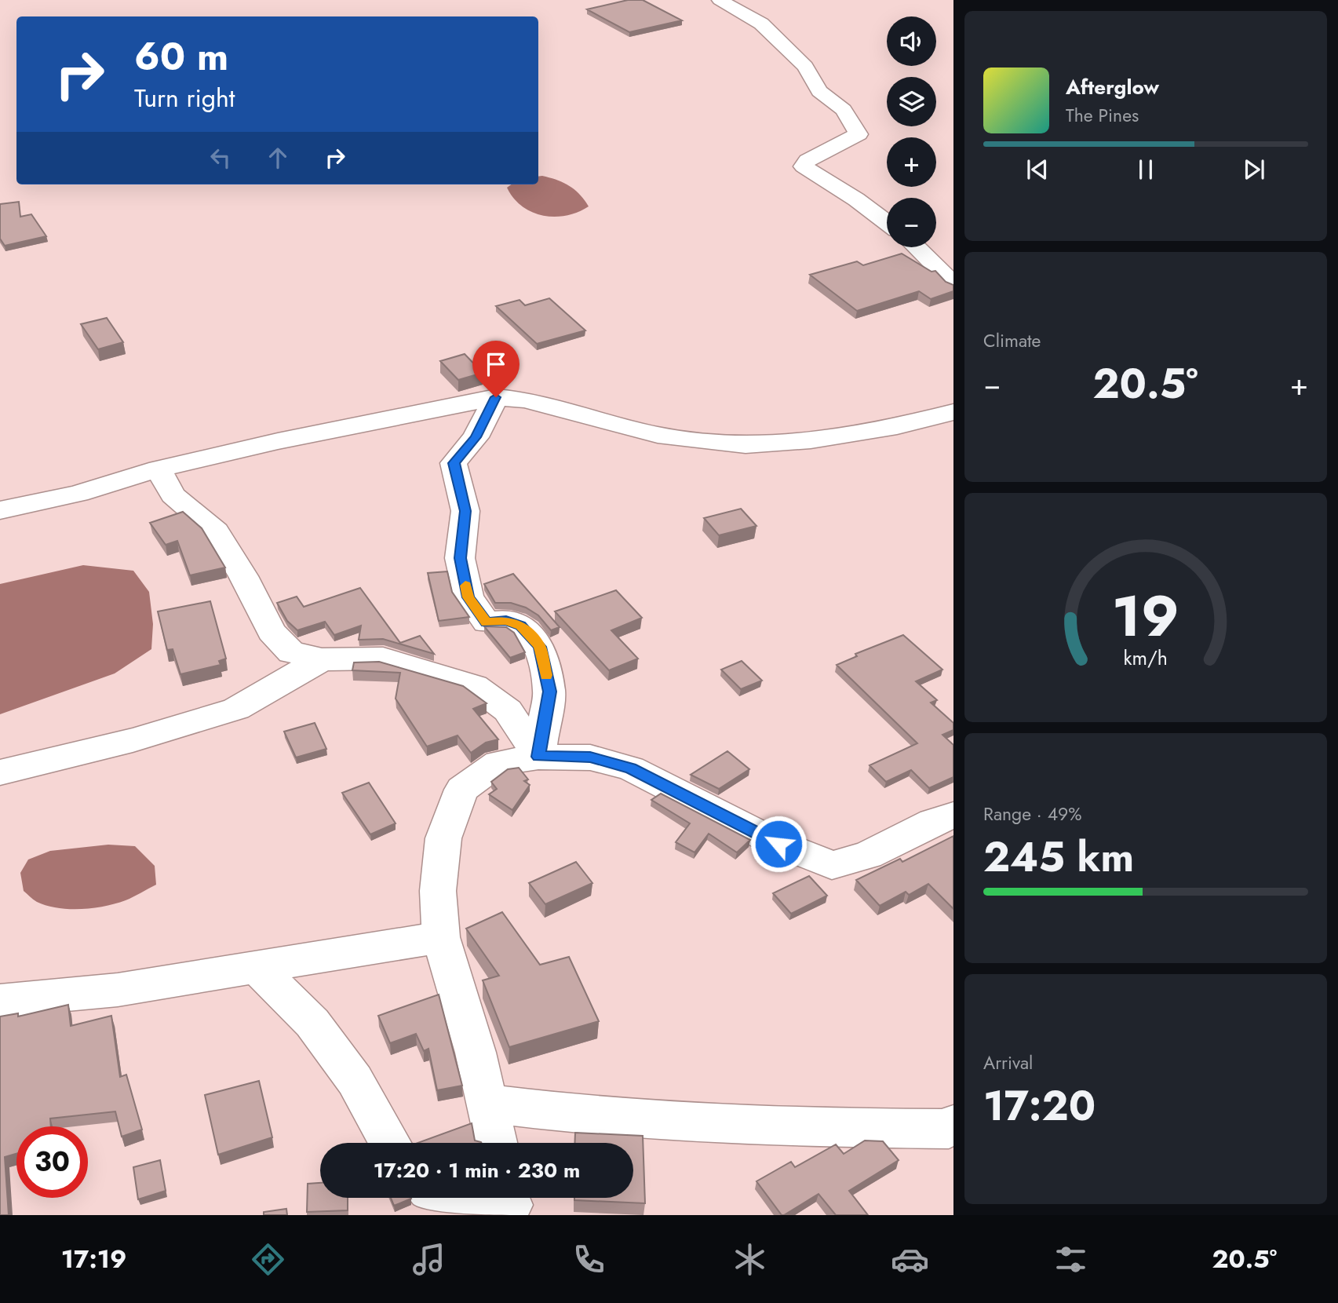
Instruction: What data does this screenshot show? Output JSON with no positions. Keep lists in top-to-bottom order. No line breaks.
{"page":{"map_buttons":["+","−"],"turn":["60 m","Turn right"],"song":["Afterglow","The Pines"],"tile":["Climate",["Range · 49%","245 km"],["Arrival","17:20"]],"heat":["−","20.5°","+"],"limit":"30","trip":"17:20 · 1 min · 230 m","tabs":["17:19","20.5°"],"gauge":["19","km/h"]}}
